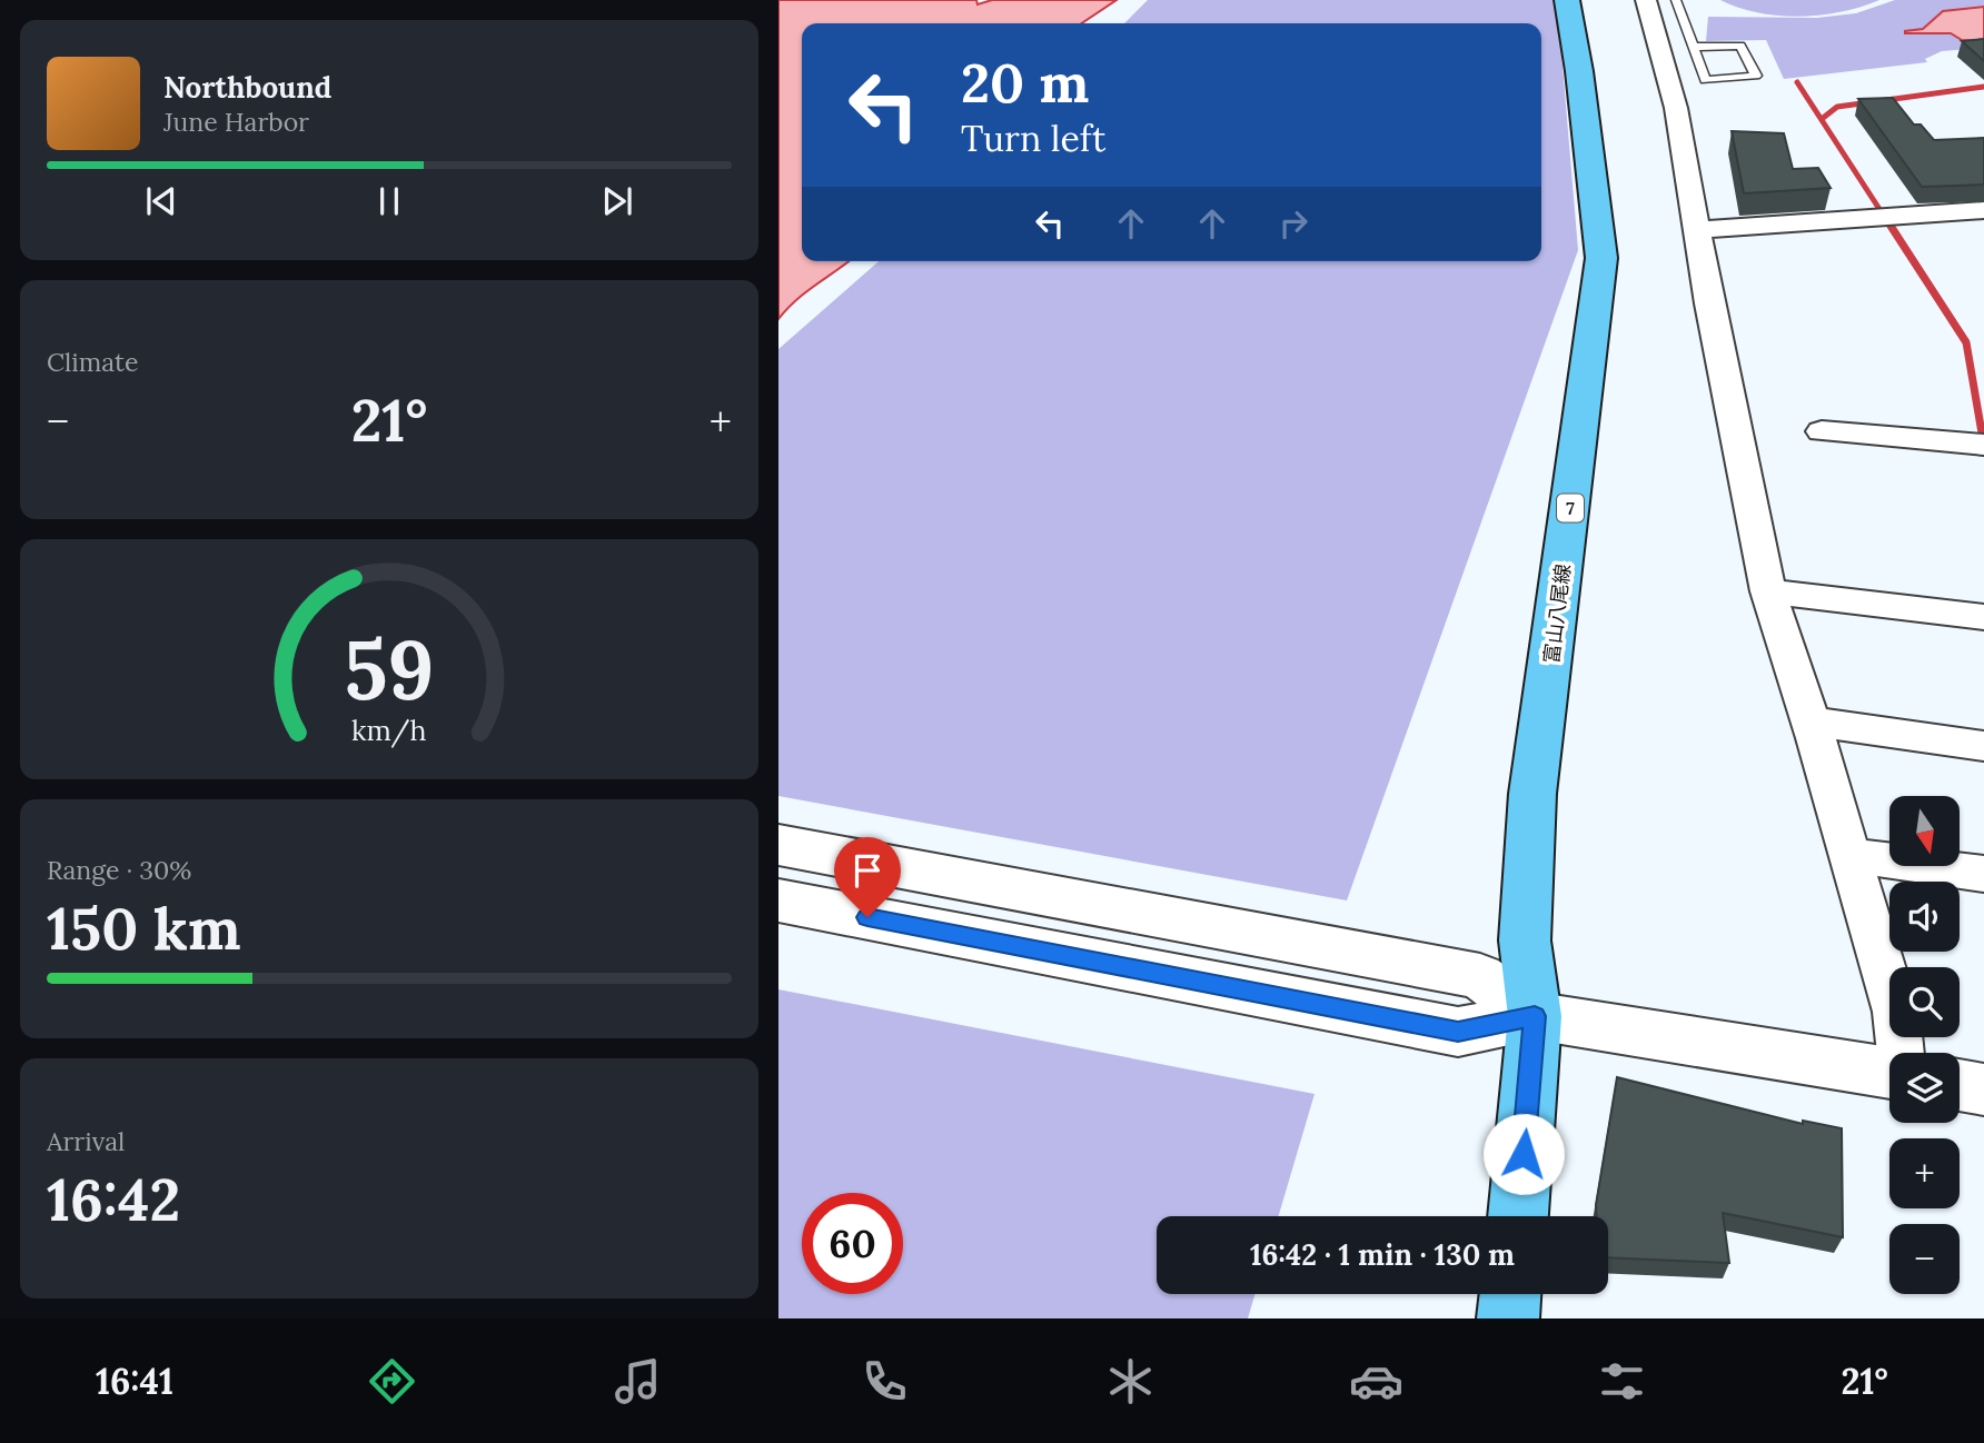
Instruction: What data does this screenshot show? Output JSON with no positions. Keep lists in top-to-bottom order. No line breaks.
{"streets":{"main road":["7","富山八尾線"]},"north":"bottom","page":{"turn":["20 m","Turn left"],"song":["Northbound","June Harbor"],"tile":["Climate",["Range · 30%","150 km"],["Arrival","16:42"]],"heat":["−","21°","+"],"map_buttons":["+","−"],"limit":"60","trip":"16:42 · 1 min · 130 m","tabs":["16:41","21°"],"gauge":["59","km/h"]}}
